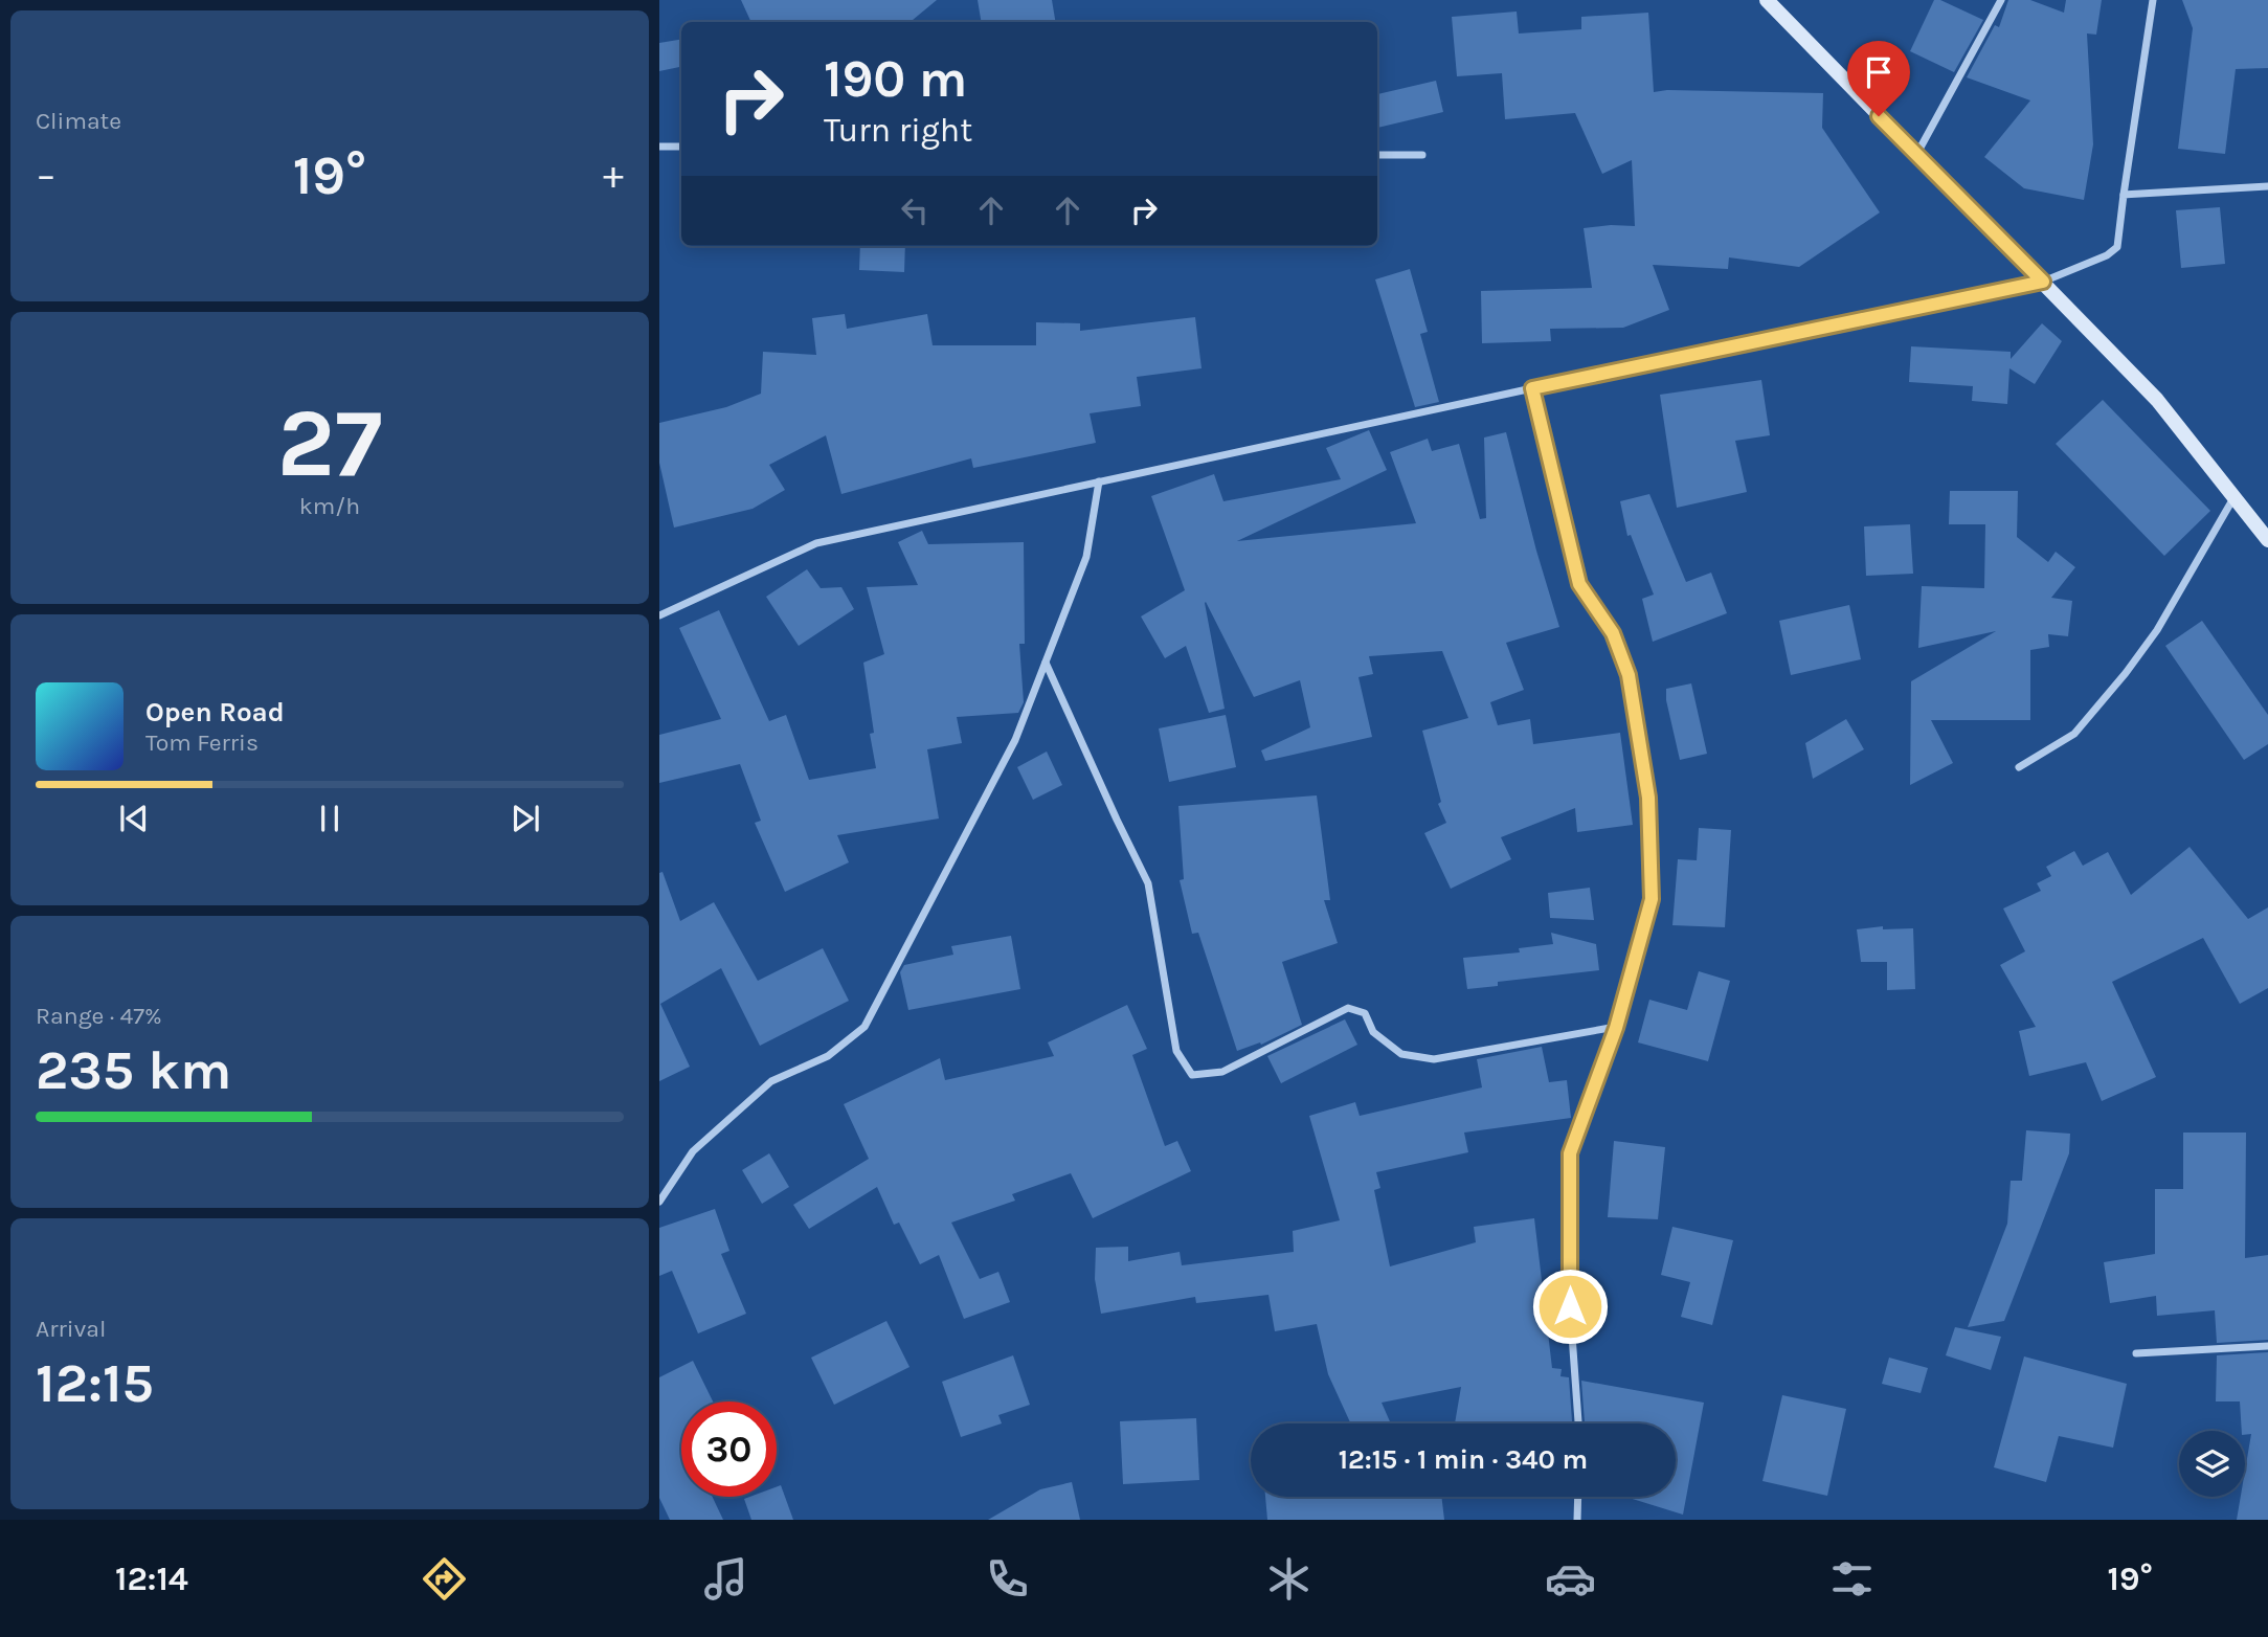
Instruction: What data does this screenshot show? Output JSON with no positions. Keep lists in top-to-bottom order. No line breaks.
{"page":{"tile":["Climate",["27","km/h"],["Range · 47%","235 km"],["Arrival","12:15"]],"turn":["190 m","Turn right"],"heat":["−","19°","+"],"song":["Open Road","Tom Ferris"],"limit":"30","trip":"12:15 · 1 min · 340 m","tabs":["12:14","19°"]}}
